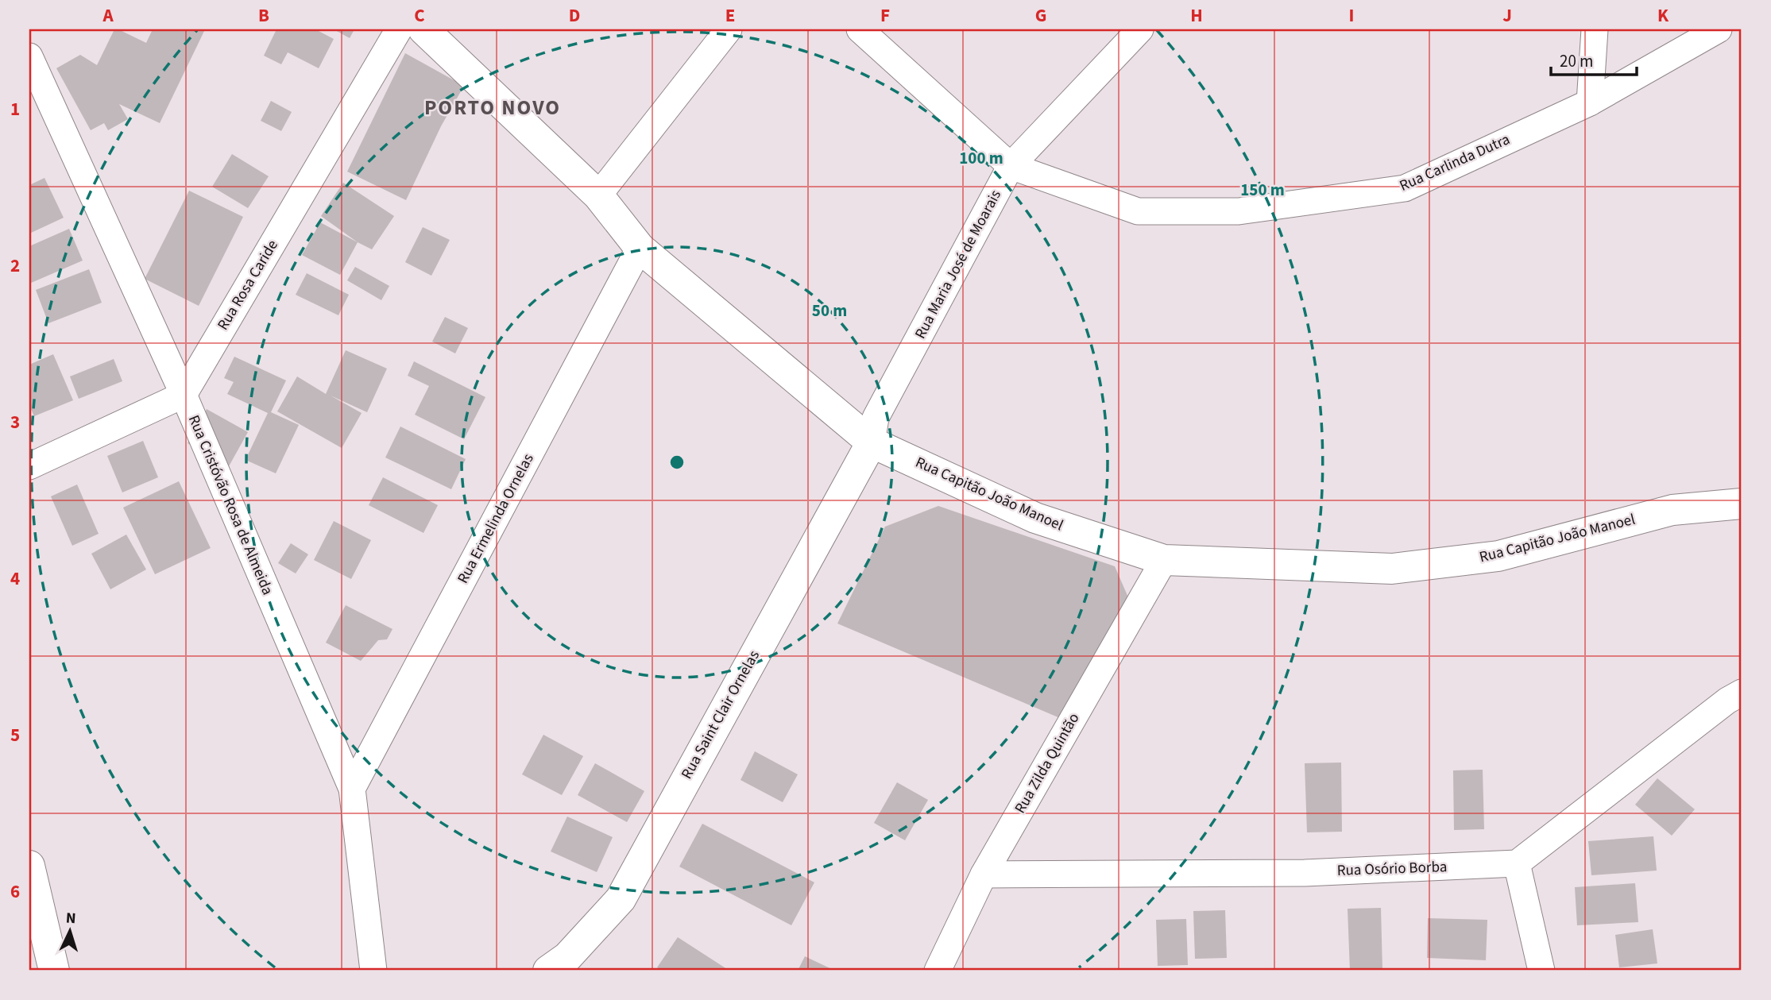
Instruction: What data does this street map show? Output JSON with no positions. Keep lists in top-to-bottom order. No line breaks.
{"streets":{"main road":["Rua Capitão João Manoel","Rua Saint Clair Ornelas"],"street":["Rua Carlinda Dutra","Rua Maria José de Moarais","Rua Rosa Caride","Rua Cristóvão Rosa de Almeida","Rua Ermelinda Ornelas","Rua Zilda Quintão","Rua Osório Borba"]},"crossings":[["Rua Carlinda Dutra","Rua Maria José de Moarais"],["Rua Maria José de Moarais","Rua Capitão João Manoel"],["Rua Maria José de Moarais","Rua Saint Clair Ornelas"],["Rua Rosa Caride","Rua Cristóvão Rosa de Almeida"],["Rua Capitão João Manoel","Rua Ermelinda Ornelas"],["Rua Capitão João Manoel","Rua Saint Clair Ornelas"],["Rua Capitão João Manoel","Rua Zilda Quintão"],["Rua Cristóvão Rosa de Almeida","Rua Ermelinda Ornelas"],["Rua Zilda Quintão","Rua Osório Borba"]],"districts":["PORTO NOVO"],"scale_bar":"20 m","north":"top","grid":{"columns":["A","B","C","D","E","F","G","H","I","J","K"],"rows":["1","2","3","4","5","6"]},"rings":["100 m","150 m","50 m"]}
